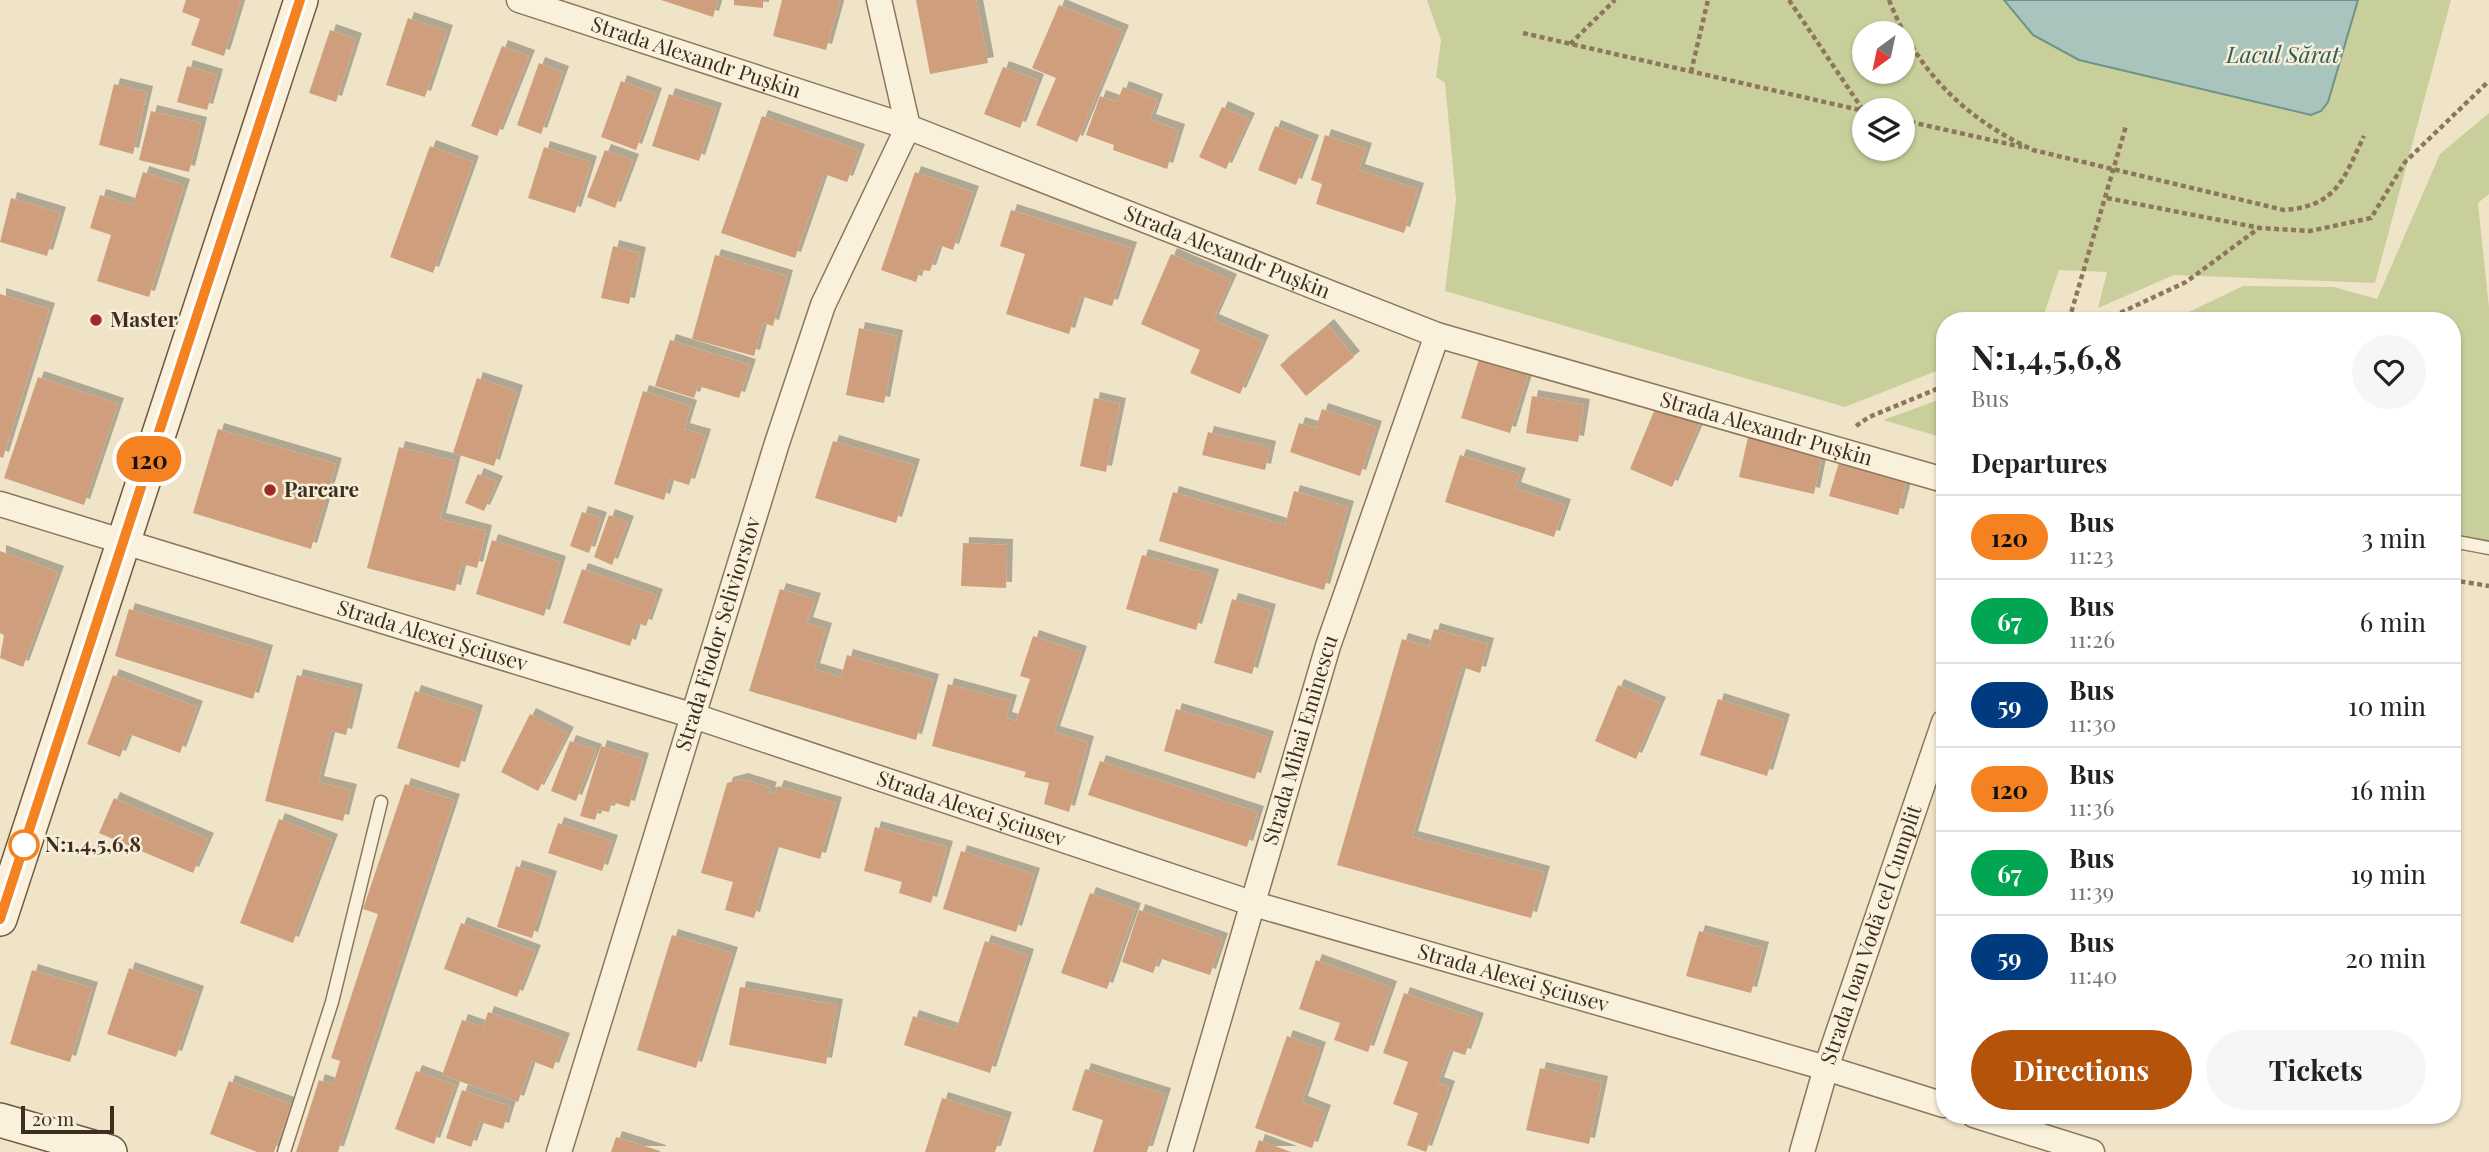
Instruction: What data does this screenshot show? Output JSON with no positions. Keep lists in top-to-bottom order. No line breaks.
{"streets":{"street":["Strada Alexandr Pușkin","Strada Fiodor Seliviorstov","Strada Alexei Șciusev","Strada Mihai Eminescu","Strada Ioan Vodă cel Cumplit"]},"crossings":[["Strada Alexandr Pușkin","Strada Fiodor Seliviorstov"],["Strada Alexandr Pușkin","Strada Mihai Eminescu"],["Strada Fiodor Seliviorstov","Strada Alexei Șciusev"],["Strada Alexei Șciusev","Strada Mihai Eminescu"],["Strada Alexei Șciusev","Strada Ioan Vodă cel Cumplit"]],"water":["Lacul Sărat"],"places":["Master","Parcare","N:1,4,5,6,8"],"lines":["bus line 120"],"scale_bar":"20 m","north":"bottom left","page":{"on_map":"120","heading":[["N:1,4,5,6,8","Bus"],"Departures"],"list":[{"mark":"120","name":"Bus","note":"11:23","value":"3 min"},{"mark":"67","name":"Bus","note":"11:26","value":"6 min"},{"mark":"59","name":"Bus","note":"11:30","value":"10 min"},{"mark":"120","name":"Bus","note":"11:36","value":"16 min"},{"mark":"67","name":"Bus","note":"11:39","value":"19 min"},{"mark":"59","name":"Bus","note":"11:40","value":"20 min"}],"buttons":["Directions","Tickets"],"scale":"20 m"}}
